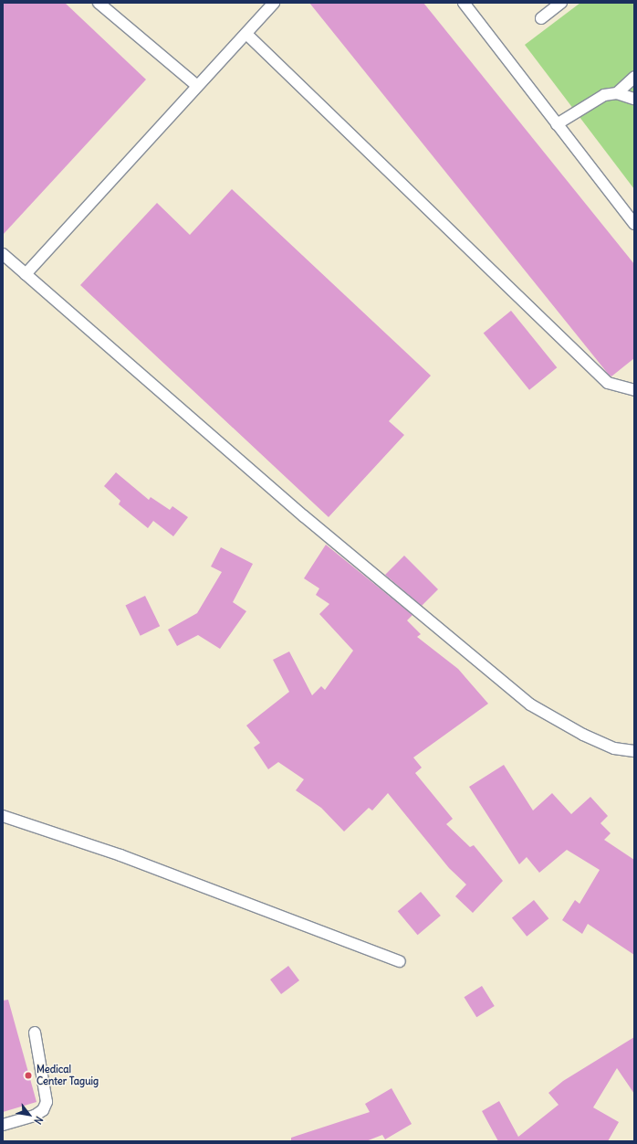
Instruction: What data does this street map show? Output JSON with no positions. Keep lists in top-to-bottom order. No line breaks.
{"places":["Medical Center Taguig"],"north":"bottom right"}
